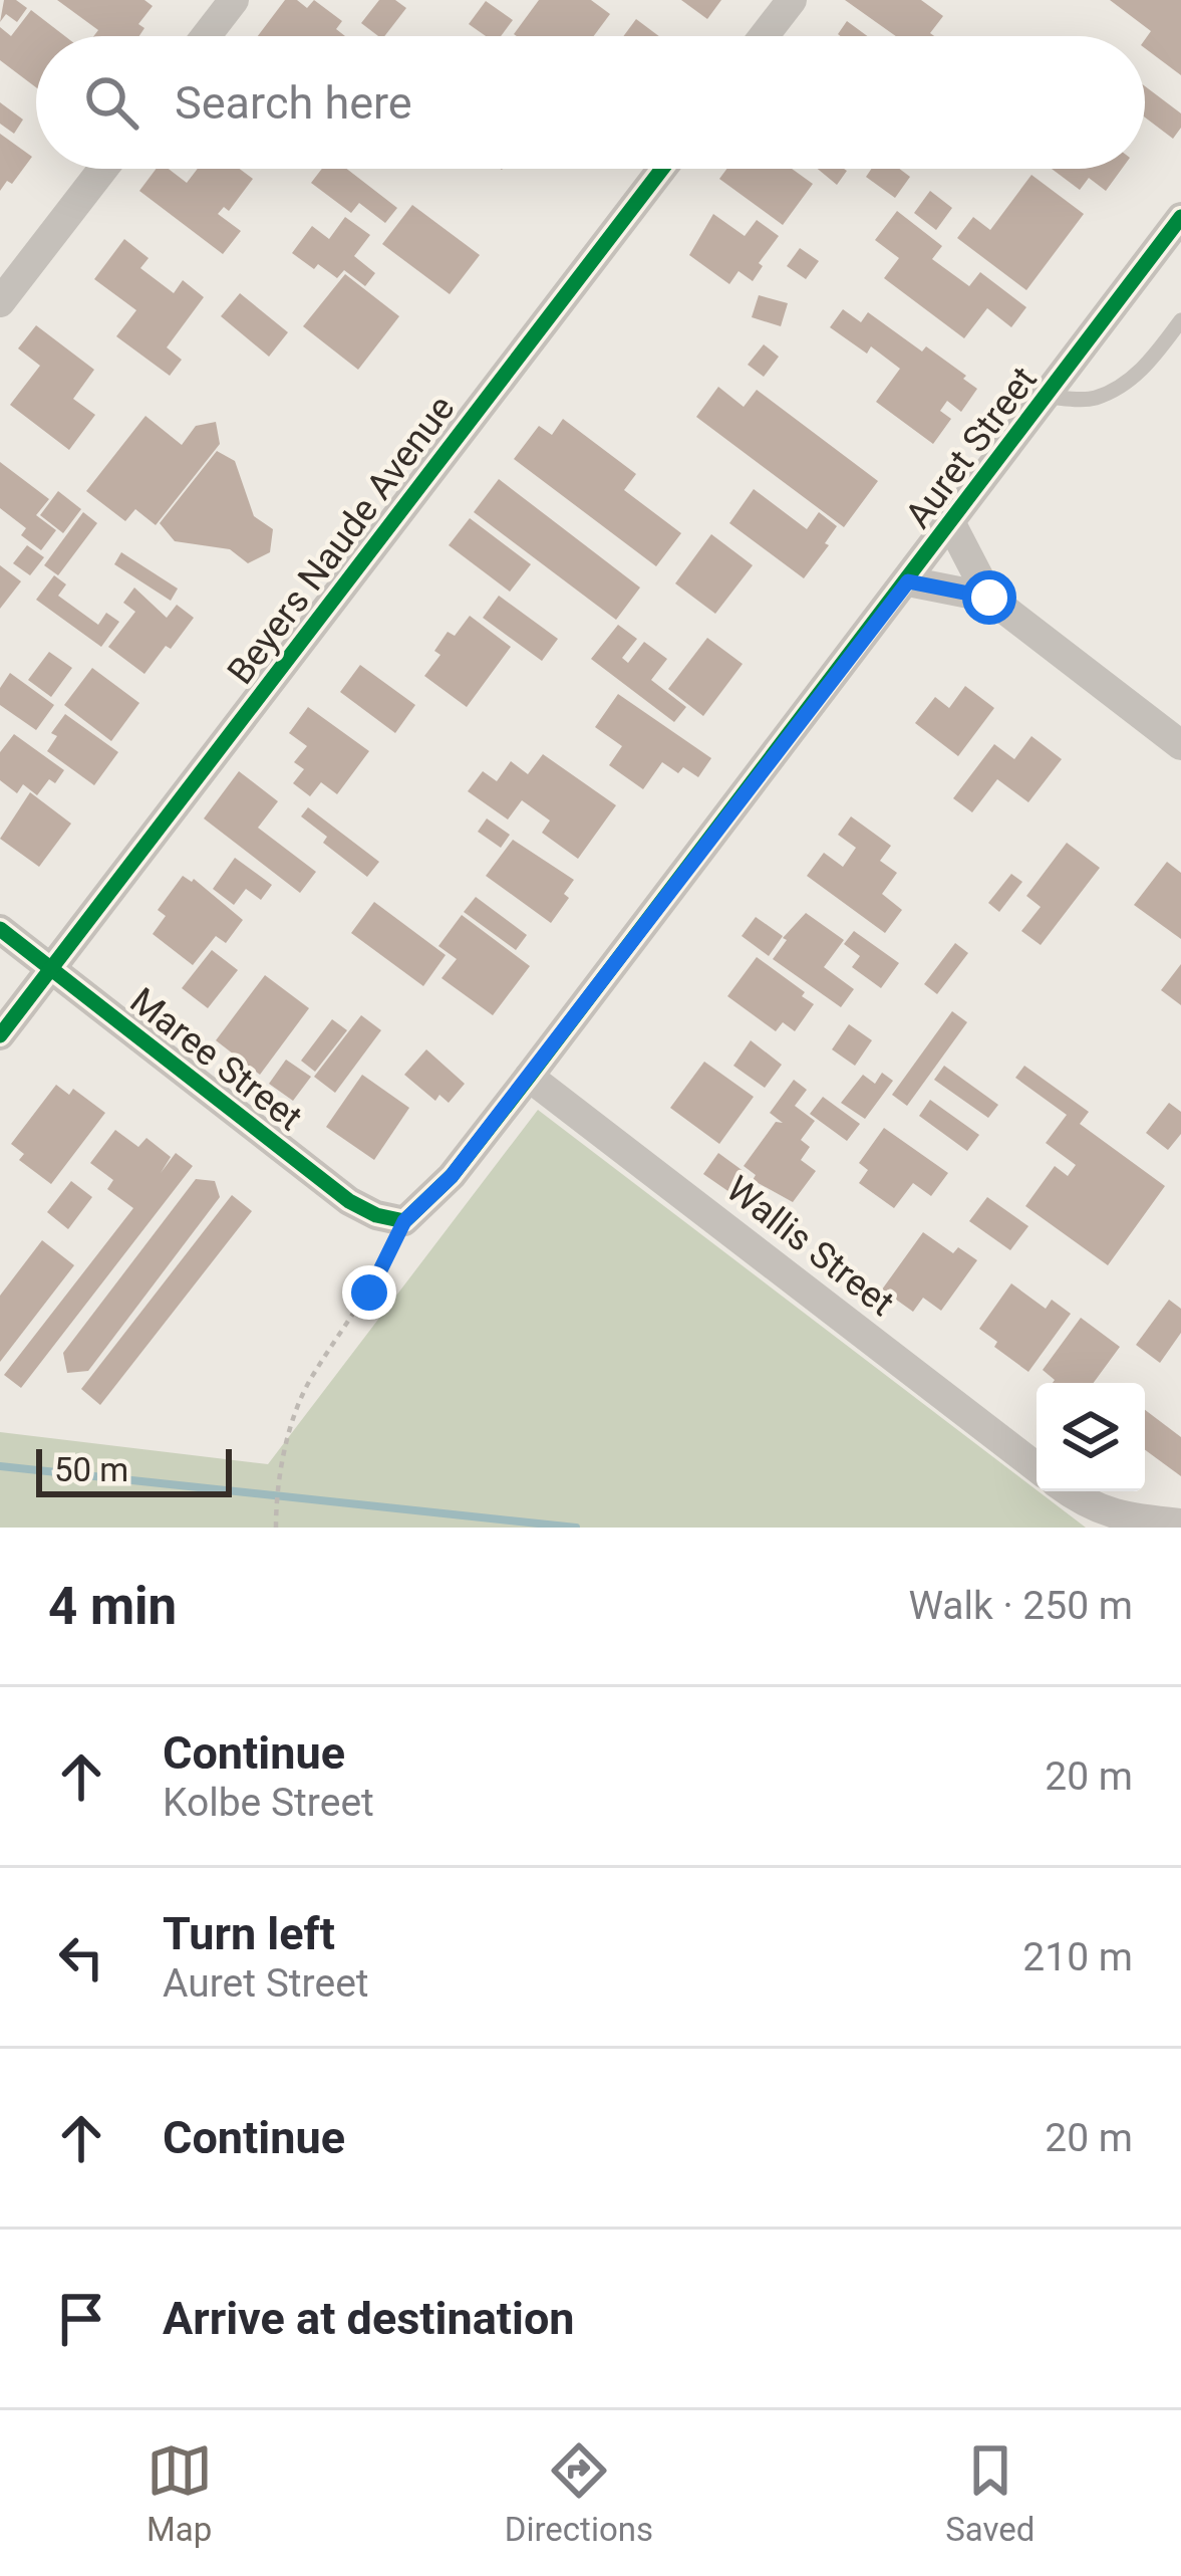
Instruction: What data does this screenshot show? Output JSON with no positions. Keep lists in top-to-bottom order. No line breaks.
{"streets":{"street":["Auret Street","Beyers Naude Avenue","Maree Street","Wallis Street"]},"crossings":[["Auret Street","Maree Street"],["Auret Street","Wallis Street"],["Beyers Naude Avenue","Maree Street"]],"scale_bar":"50 m","page":{"search":"Search here","scale":"50 m","heading":["4 min","Walk · 250 m"],"list":[["Continue","Kolbe Street","20 m"],["Turn left","Auret Street","210 m"],["Continue","20 m"],"Arrive at destination"],"nav":["Map","Directions","Saved"]}}
